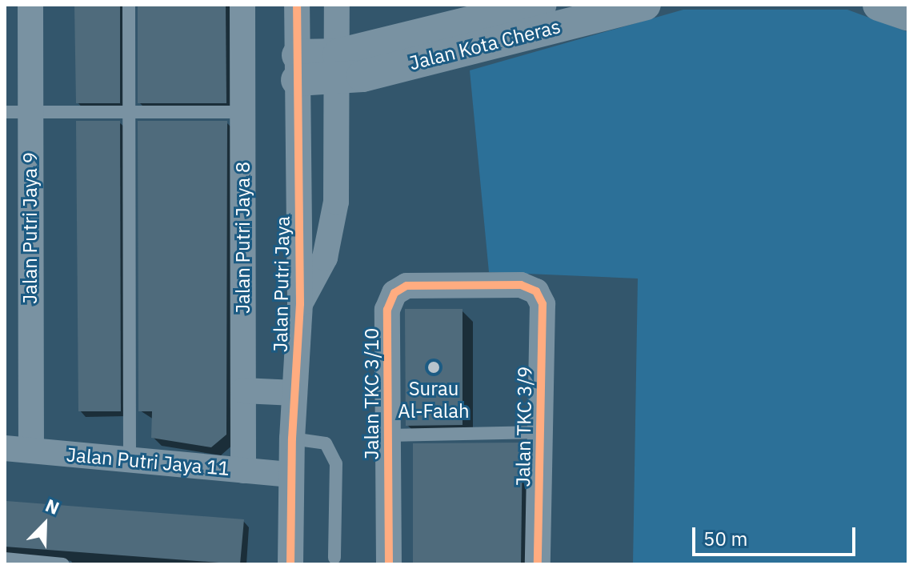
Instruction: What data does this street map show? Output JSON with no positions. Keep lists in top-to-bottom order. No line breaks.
{"streets":{"street":["Jalan Kota Cheras","Jalan Putri Jaya 9","Jalan Putri Jaya 8","Jalan Putri Jaya","Jalan TKC 3/10","Jalan TKC 3/9","Jalan Putri Jaya 11"]},"crossings":[["Jalan Kota Cheras","Jalan Putri Jaya"],["Jalan Putri Jaya 9","Jalan Putri Jaya 11"],["Jalan Putri Jaya 8","Jalan Putri Jaya 11"],["Jalan Putri Jaya","Jalan Putri Jaya 11"],["Jalan TKC 3/10","Jalan TKC 3/9"]],"places":["Surau Al-Falah"],"scale_bar":"50 m","north":"top right"}
